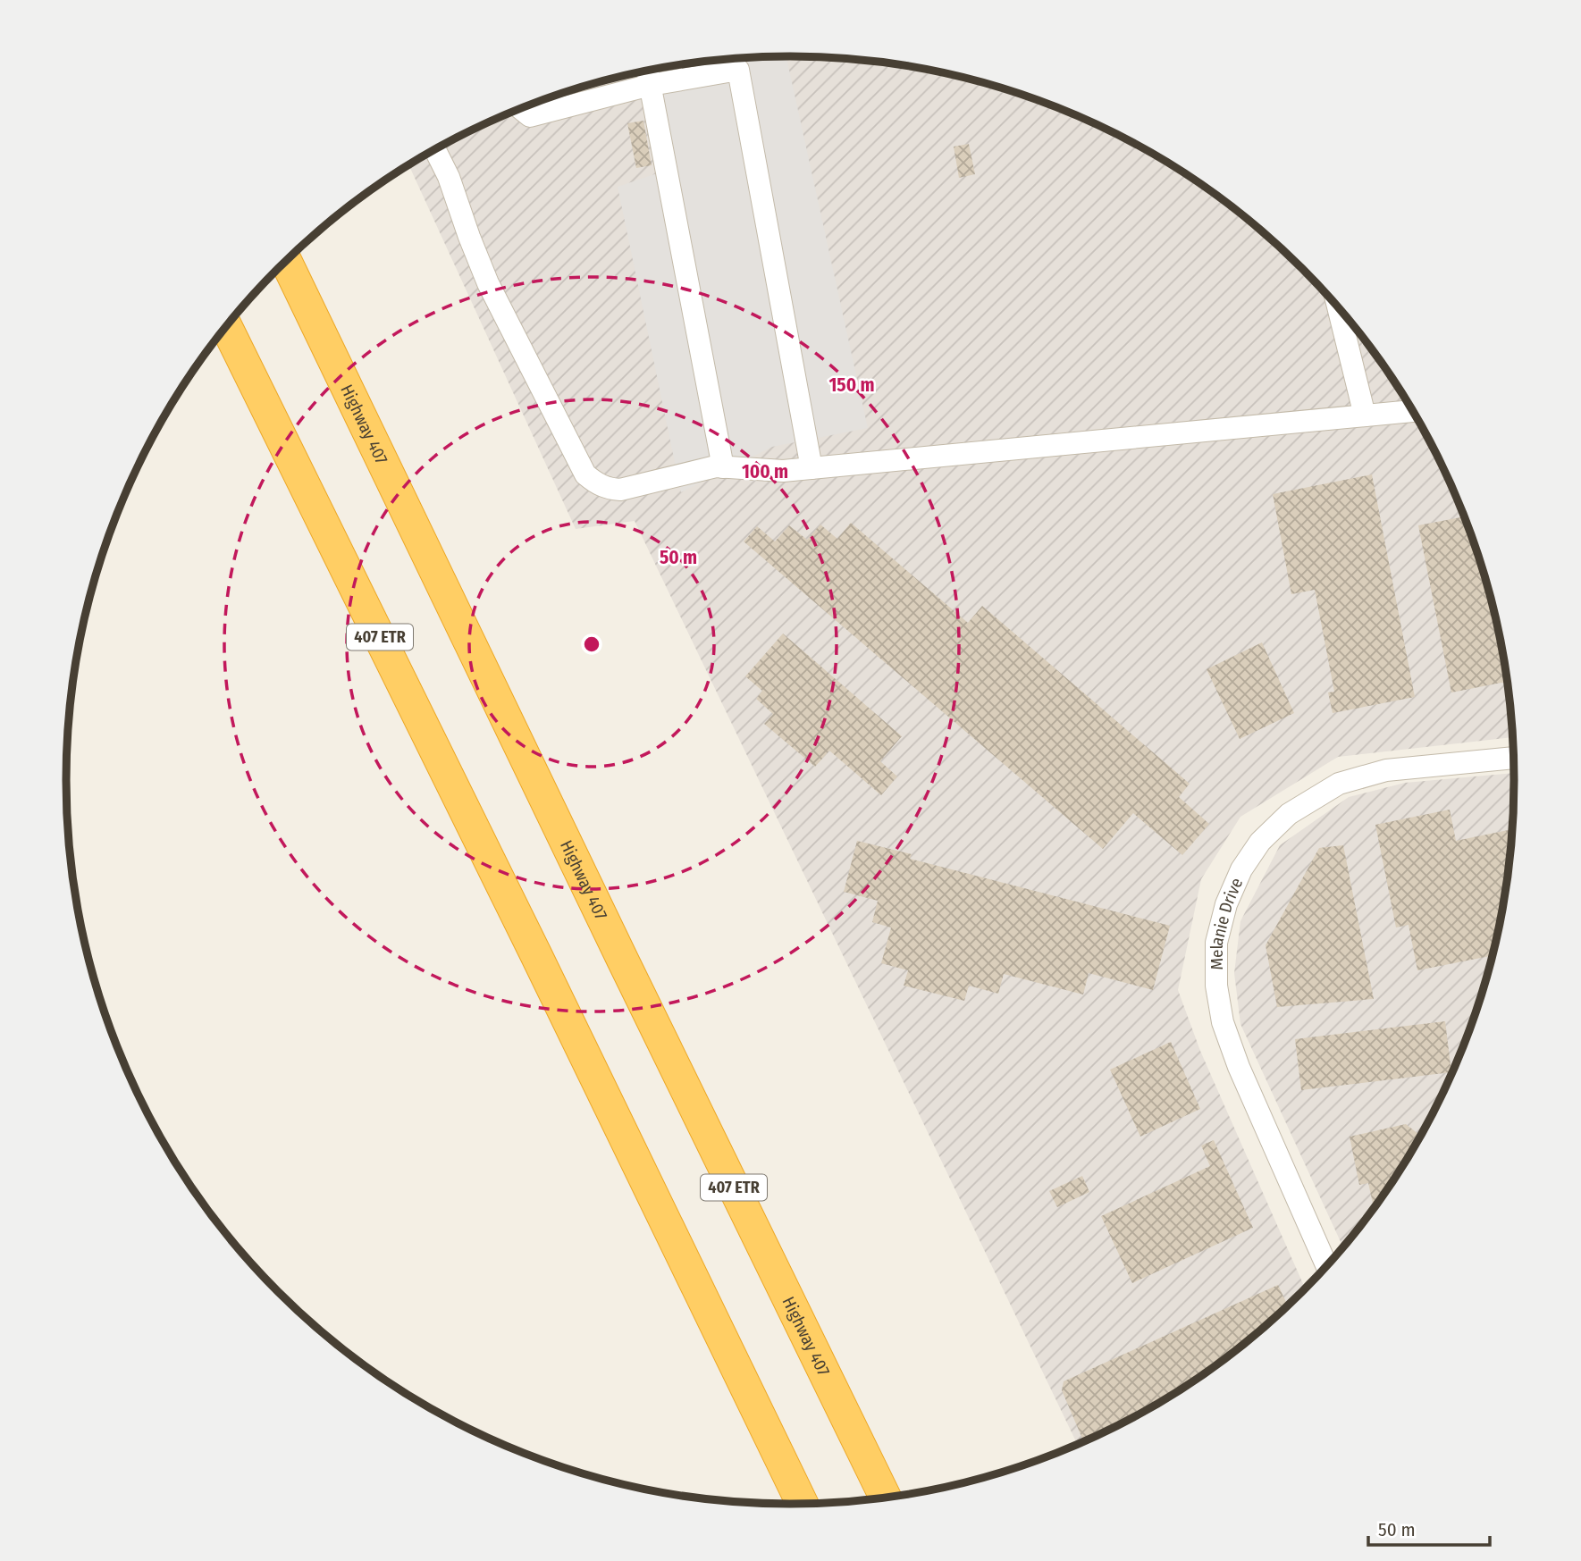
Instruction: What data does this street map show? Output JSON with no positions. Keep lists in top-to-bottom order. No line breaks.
{"streets":{"highway":["Highway 407","407 ETR"],"street":["Melanie Drive"]},"scale_bar":"50 m","rings":["150 m","100 m","50 m"]}
